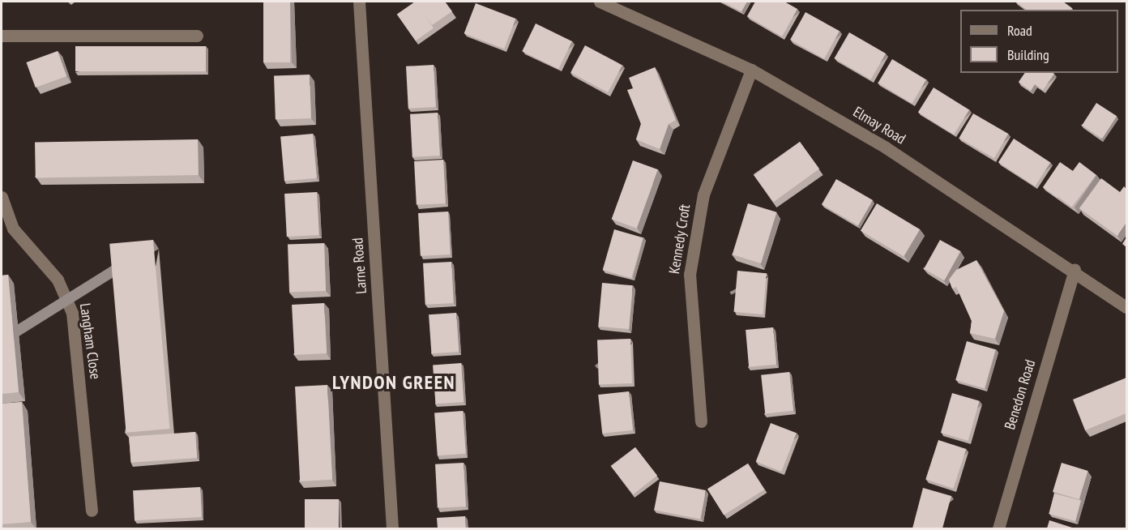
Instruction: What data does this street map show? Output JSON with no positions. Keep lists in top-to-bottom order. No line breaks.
{"streets":{"street":["Elmay Road","Kennedy Croft","Larne Road","Langham Close","Benedon Road"]},"crossings":[["Elmay Road","Kennedy Croft"],["Elmay Road","Benedon Road"]],"districts":["LYNDON GREEN"],"legend":["Road","Building"]}
